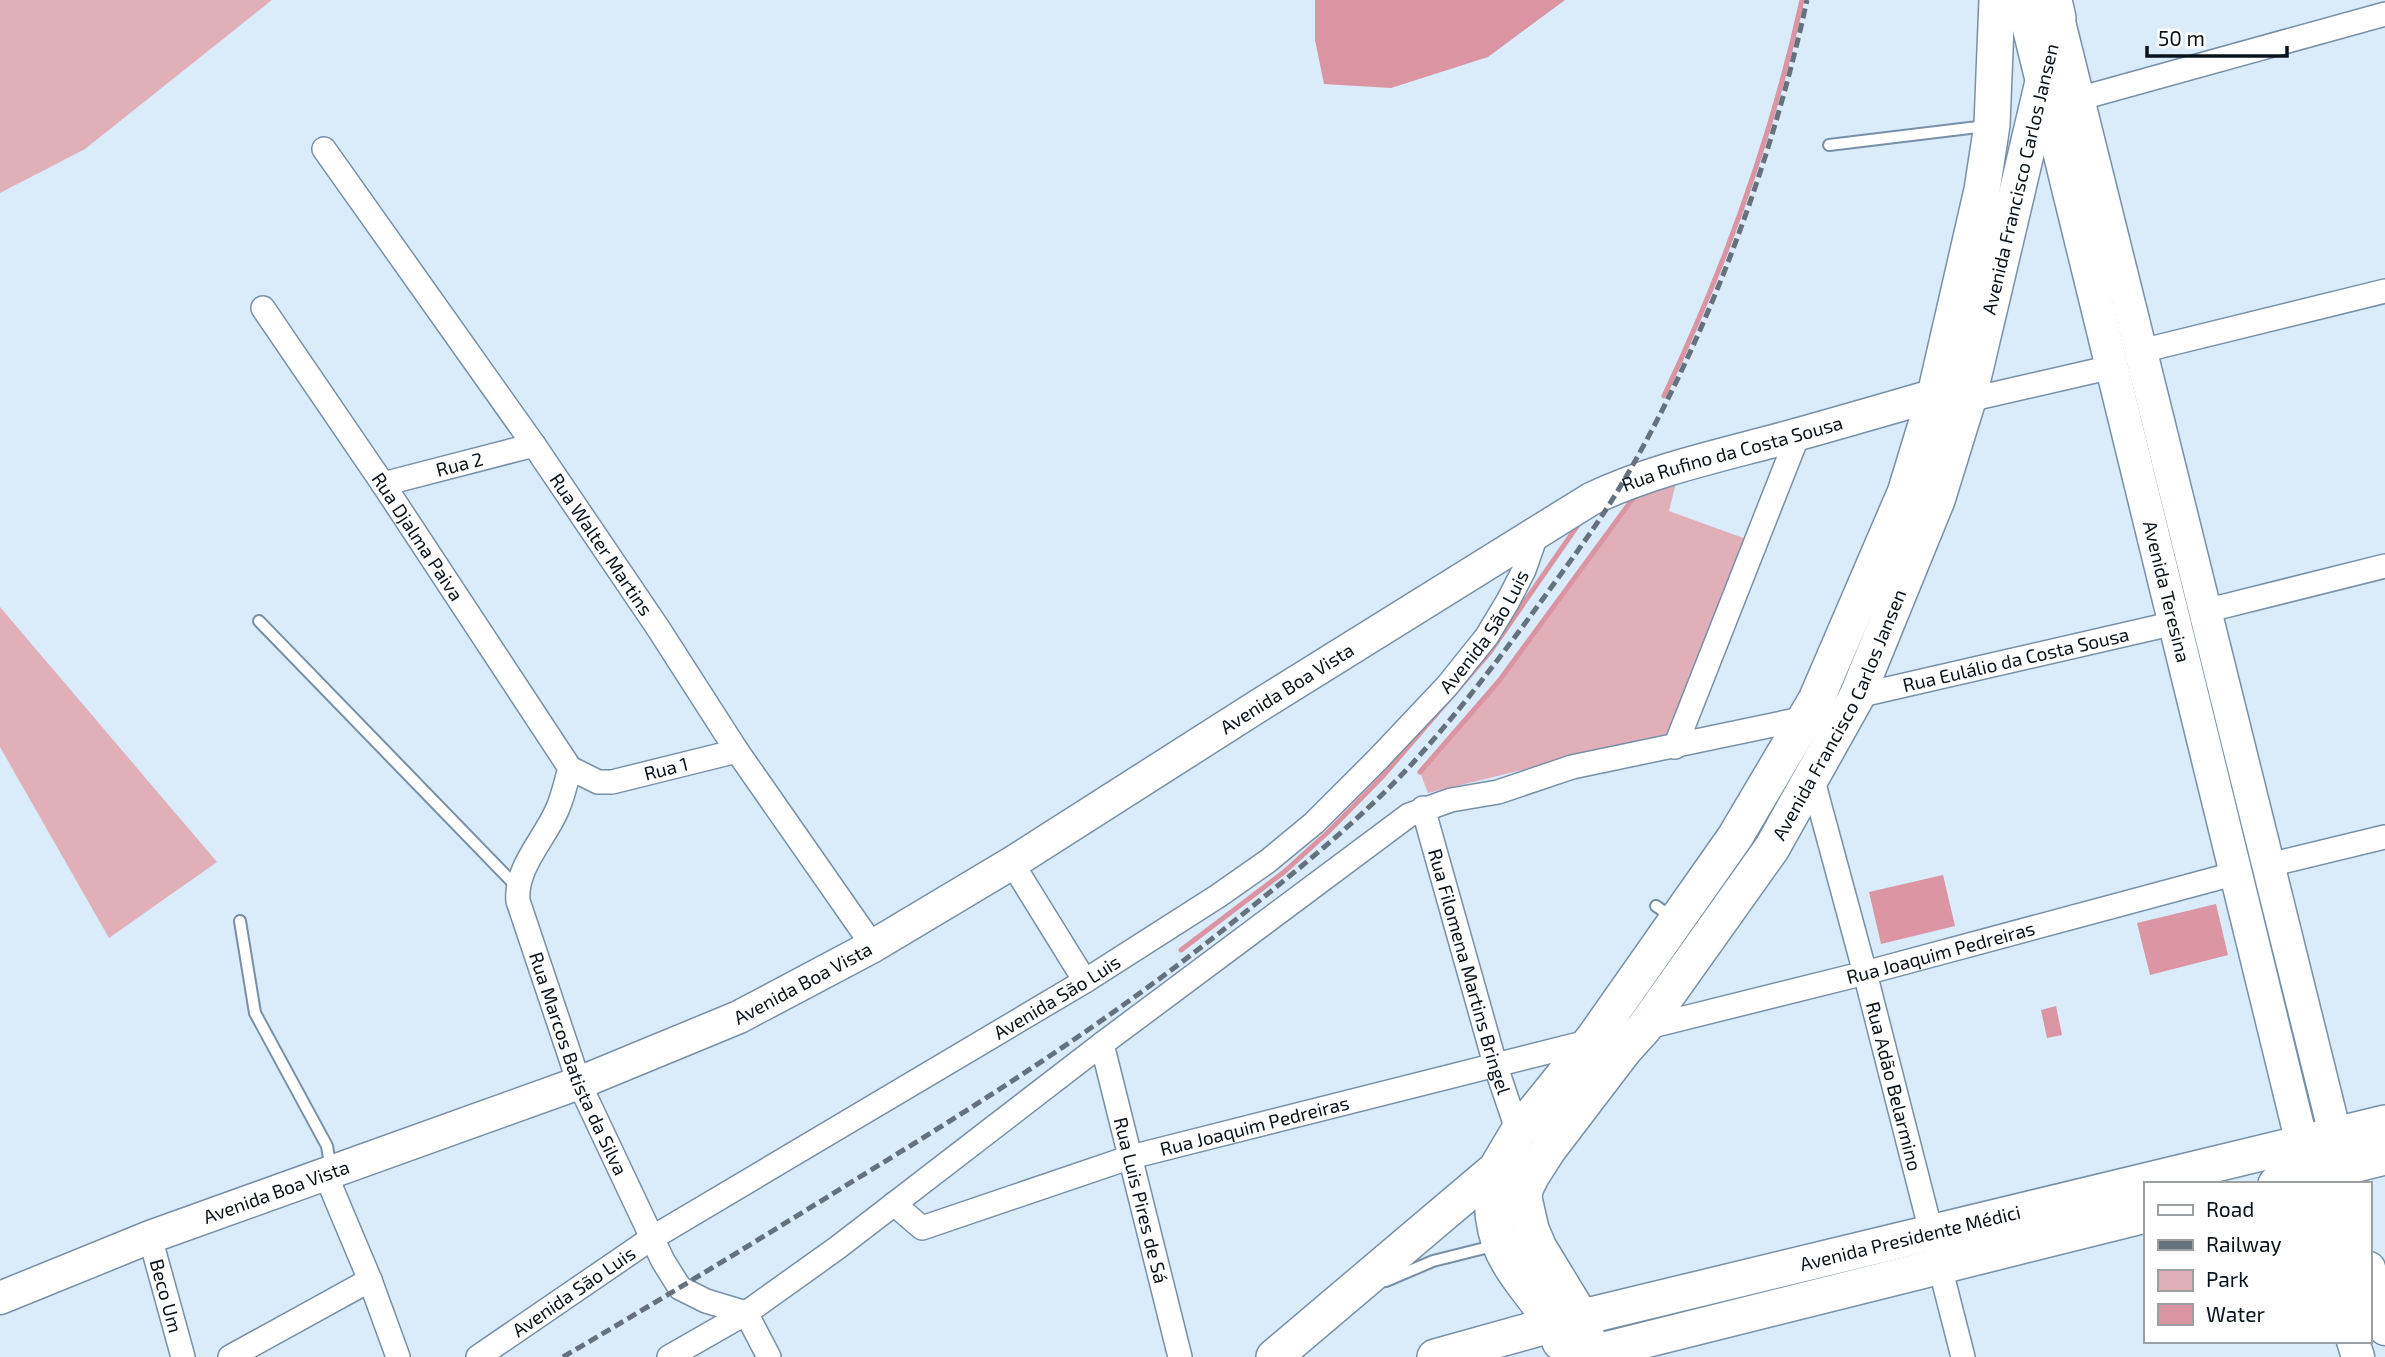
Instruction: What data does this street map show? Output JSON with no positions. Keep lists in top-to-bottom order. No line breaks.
{"streets":{"main road":["Avenida Francisco Carlos Jansen","Rua Rufino da Costa Sousa","Avenida Teresina","Avenida Boa Vista","Avenida Presidente Médici"],"street":["Rua 2","Rua Djalma Paiva","Rua Walter Martins","Avenida São Luis","Rua Eulálio da Costa Sousa","Rua 1","Rua Joaquim Pedreiras","Rua Filomena Martins Bringel","Rua Marcos Batista da Silva","Rua Adão Belarmino","Rua Luis Pires de Sá","Beco Um"]},"crossings":[["Avenida Francisco Carlos Jansen","Rua Rufino da Costa Sousa"],["Avenida Francisco Carlos Jansen","Avenida Teresina"],["Avenida Francisco Carlos Jansen","Rua Eulálio da Costa Sousa"],["Avenida Francisco Carlos Jansen","Rua Joaquim Pedreiras"],["Avenida Francisco Carlos Jansen","Rua Filomena Martins Bringel"],["Avenida Francisco Carlos Jansen","Rua Adão Belarmino"],["Avenida Francisco Carlos Jansen","Avenida Presidente Médici"],["Rua Rufino da Costa Sousa","Avenida Teresina"],["Rua Rufino da Costa Sousa","Avenida São Luis"],["Rua Rufino da Costa Sousa","Avenida Boa Vista"],["Rua 2","Rua Djalma Paiva"],["Rua 2","Rua Walter Martins"],["Rua Djalma Paiva","Rua 1"],["Rua Walter Martins","Avenida Boa Vista"],["Rua Walter Martins","Rua 1"],["Avenida Teresina","Rua Eulálio da Costa Sousa"],["Avenida Teresina","Rua Joaquim Pedreiras"],["Avenida Teresina","Avenida Presidente Médici"],["Avenida São Luis","Avenida Boa Vista"],["Avenida São Luis","Rua Marcos Batista da Silva"],["Avenida Boa Vista","Rua Marcos Batista da Silva"],["Avenida Boa Vista","Beco Um"],["Rua Joaquim Pedreiras","Rua Filomena Martins Bringel"],["Rua Joaquim Pedreiras","Rua Adão Belarmino"],["Rua Joaquim Pedreiras","Rua Luis Pires de Sá"],["Rua Adão Belarmino","Avenida Presidente Médici"]],"legend":["Road","Railway","Park","Water"],"scale_bar":"50 m"}
